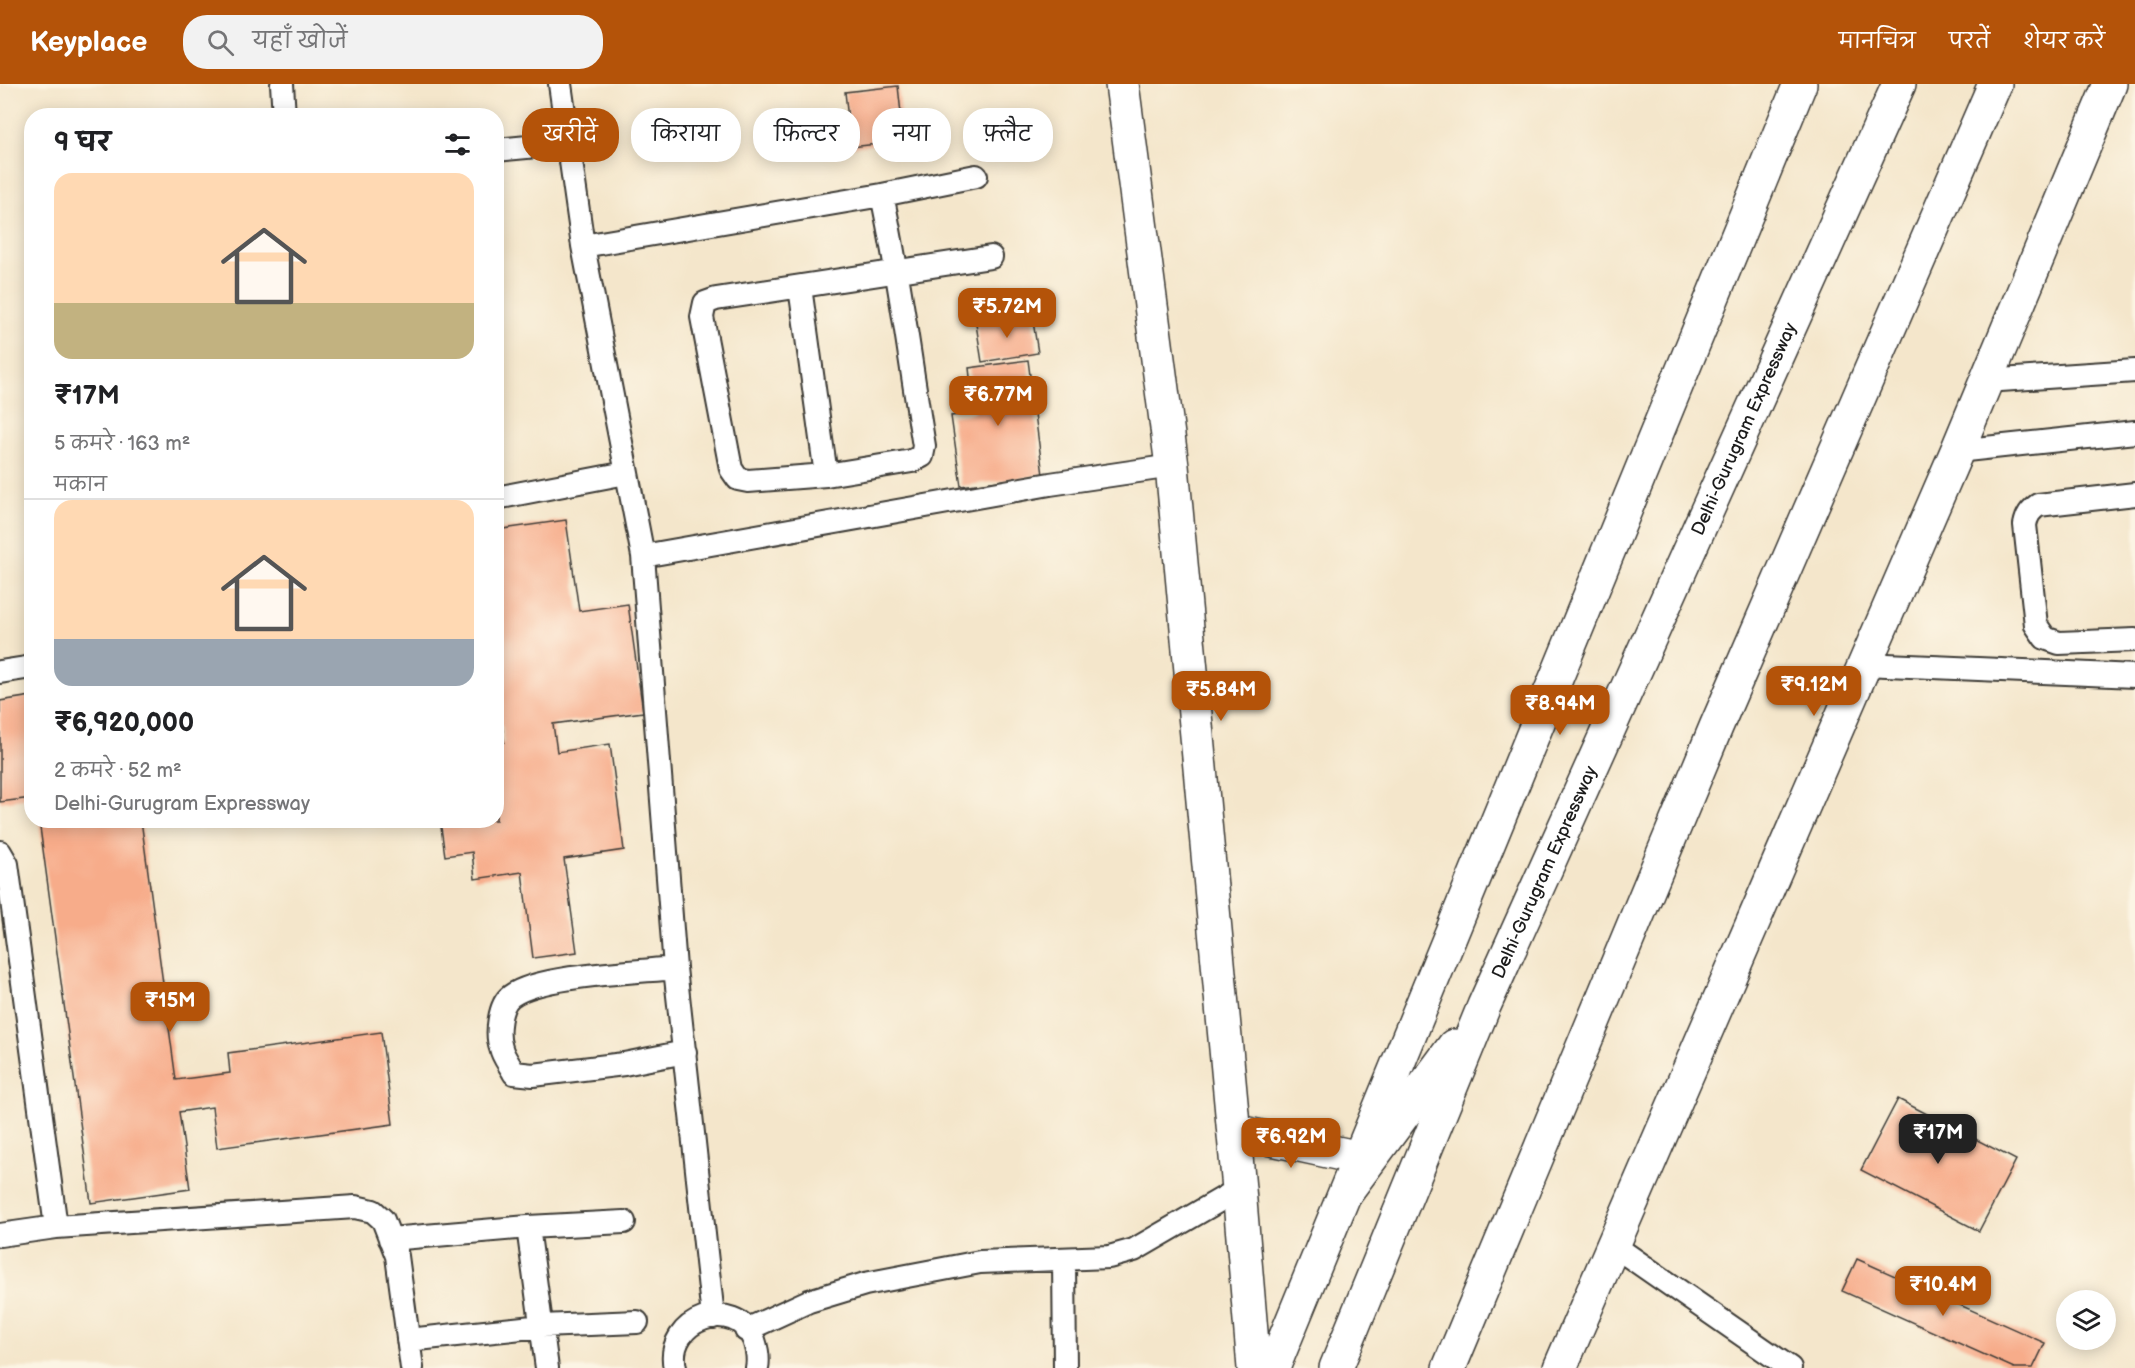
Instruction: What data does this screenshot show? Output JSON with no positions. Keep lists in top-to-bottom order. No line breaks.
{"streets":{"main road":["Delhi-Gurugram Expressway"]},"page":{"header":"Keyplace","search":"यहाँ खोजें","nav":["मानचित्र","परतें","शेयर करें"],"chip":["खरीदें","किराया","फ़िल्टर","नया","फ़्लैट"],"heading":"9 घर","list":[{"name":"₹17M","note":"5 कमरे · 163 m² · मकान"},{"name":"₹6,920,000","note":"2 कमरे · 52 m² · Delhi-Gurugram Expressway"}],"price":["₹5.72M","₹6.77M","₹9.12M","₹5.84M","₹8.94M","₹15M","₹17M","₹6.92M","₹10.4M"]}}
